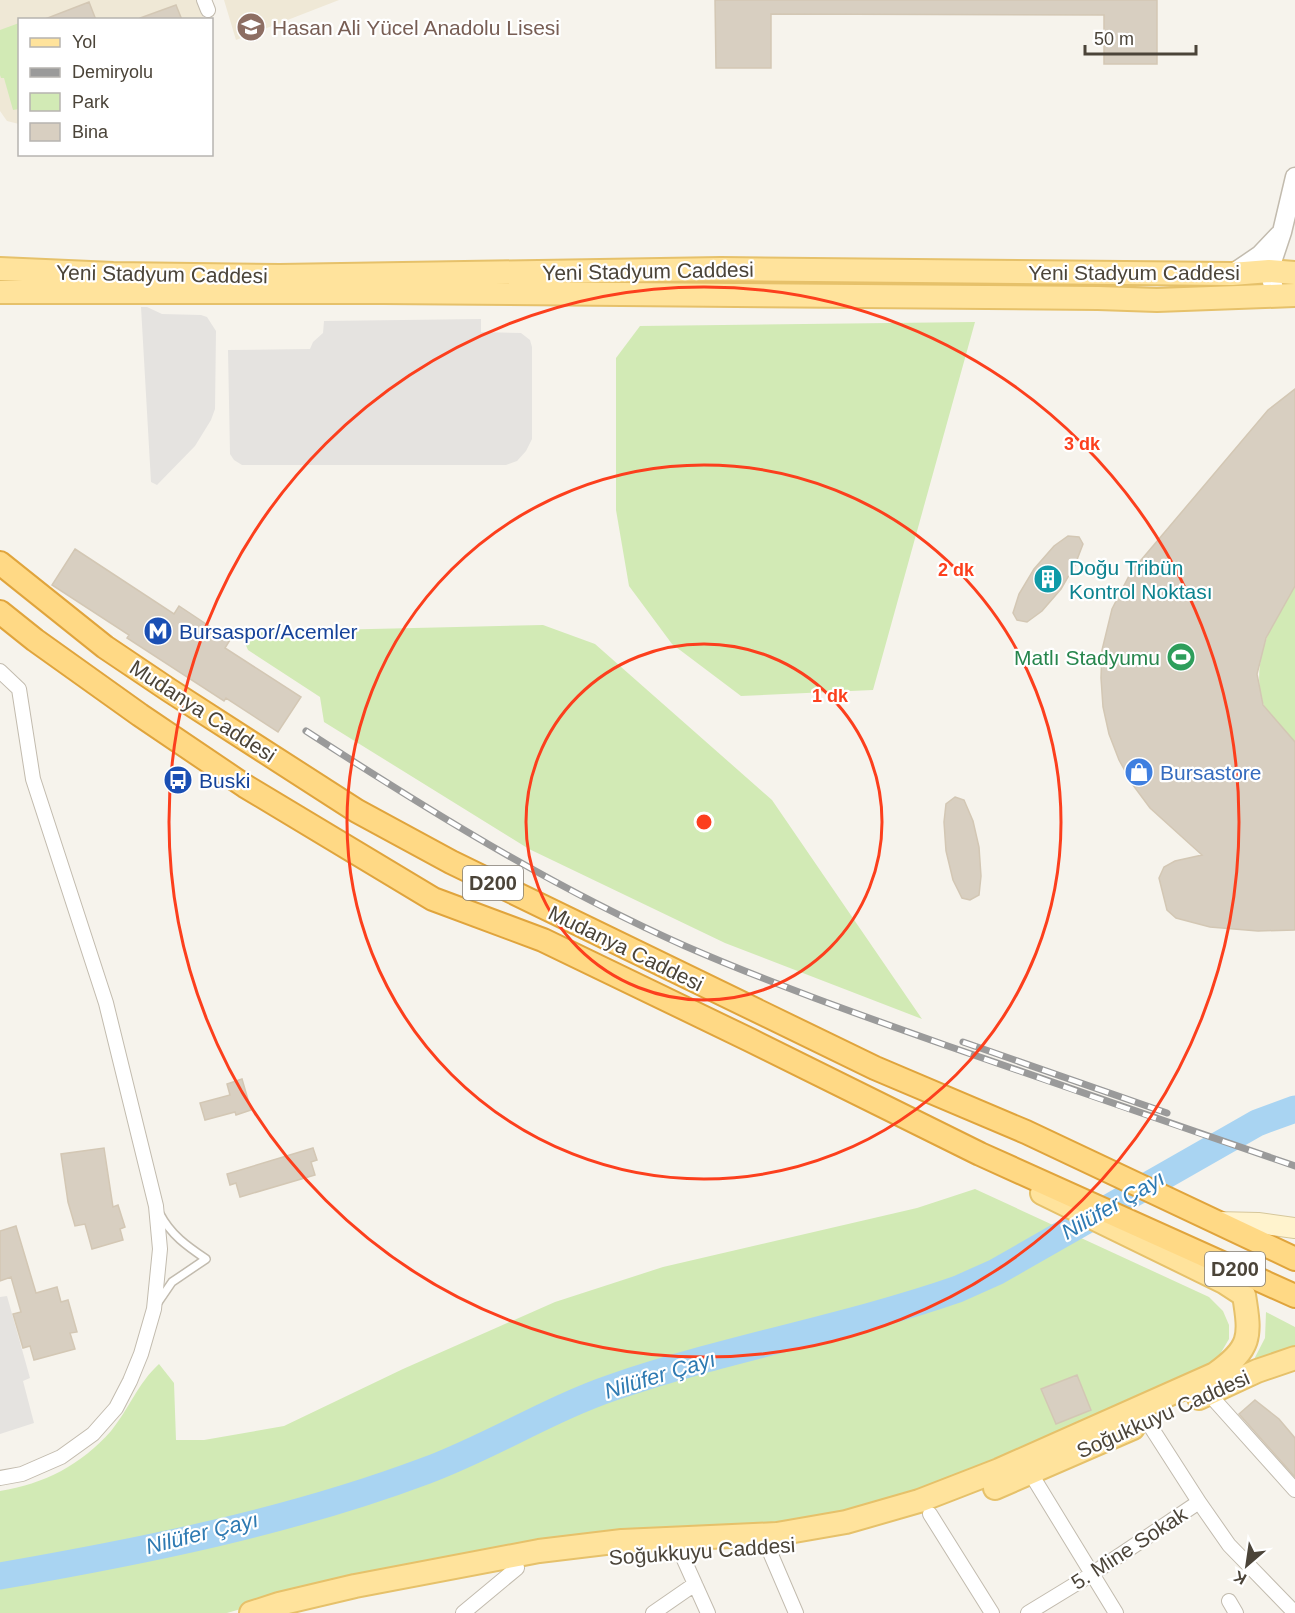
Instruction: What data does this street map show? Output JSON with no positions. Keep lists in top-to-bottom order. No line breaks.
{"streets":{"highway":["Mudanya Caddesi","D200"],"main road":["Yeni Stadyum Caddesi","Soğukkuyu Caddesi"],"street":["5. Mine Sokak"]},"crossings":[["Mudanya Caddesi","D200"],["Mudanya Caddesi","Soğukkuyu Caddesi"]],"water":["Nilüfer Çayı"],"places":{"school or university":["Hasan Ali Yücel Anadolu Lisesi"],"building":["Doğu Tribün Kontrol Noktası"],"metro station":["Bursaspor/Acemler"],"sports":["Matlı Stadyumu"],"shop":["Bursastore"],"bus stop":["Buski"]},"legend":["Yol","Demiryolu","Park","Bina"],"scale_bar":"50 m","north":"bottom left","rings":["3 dk","2 dk","1 dk"]}
